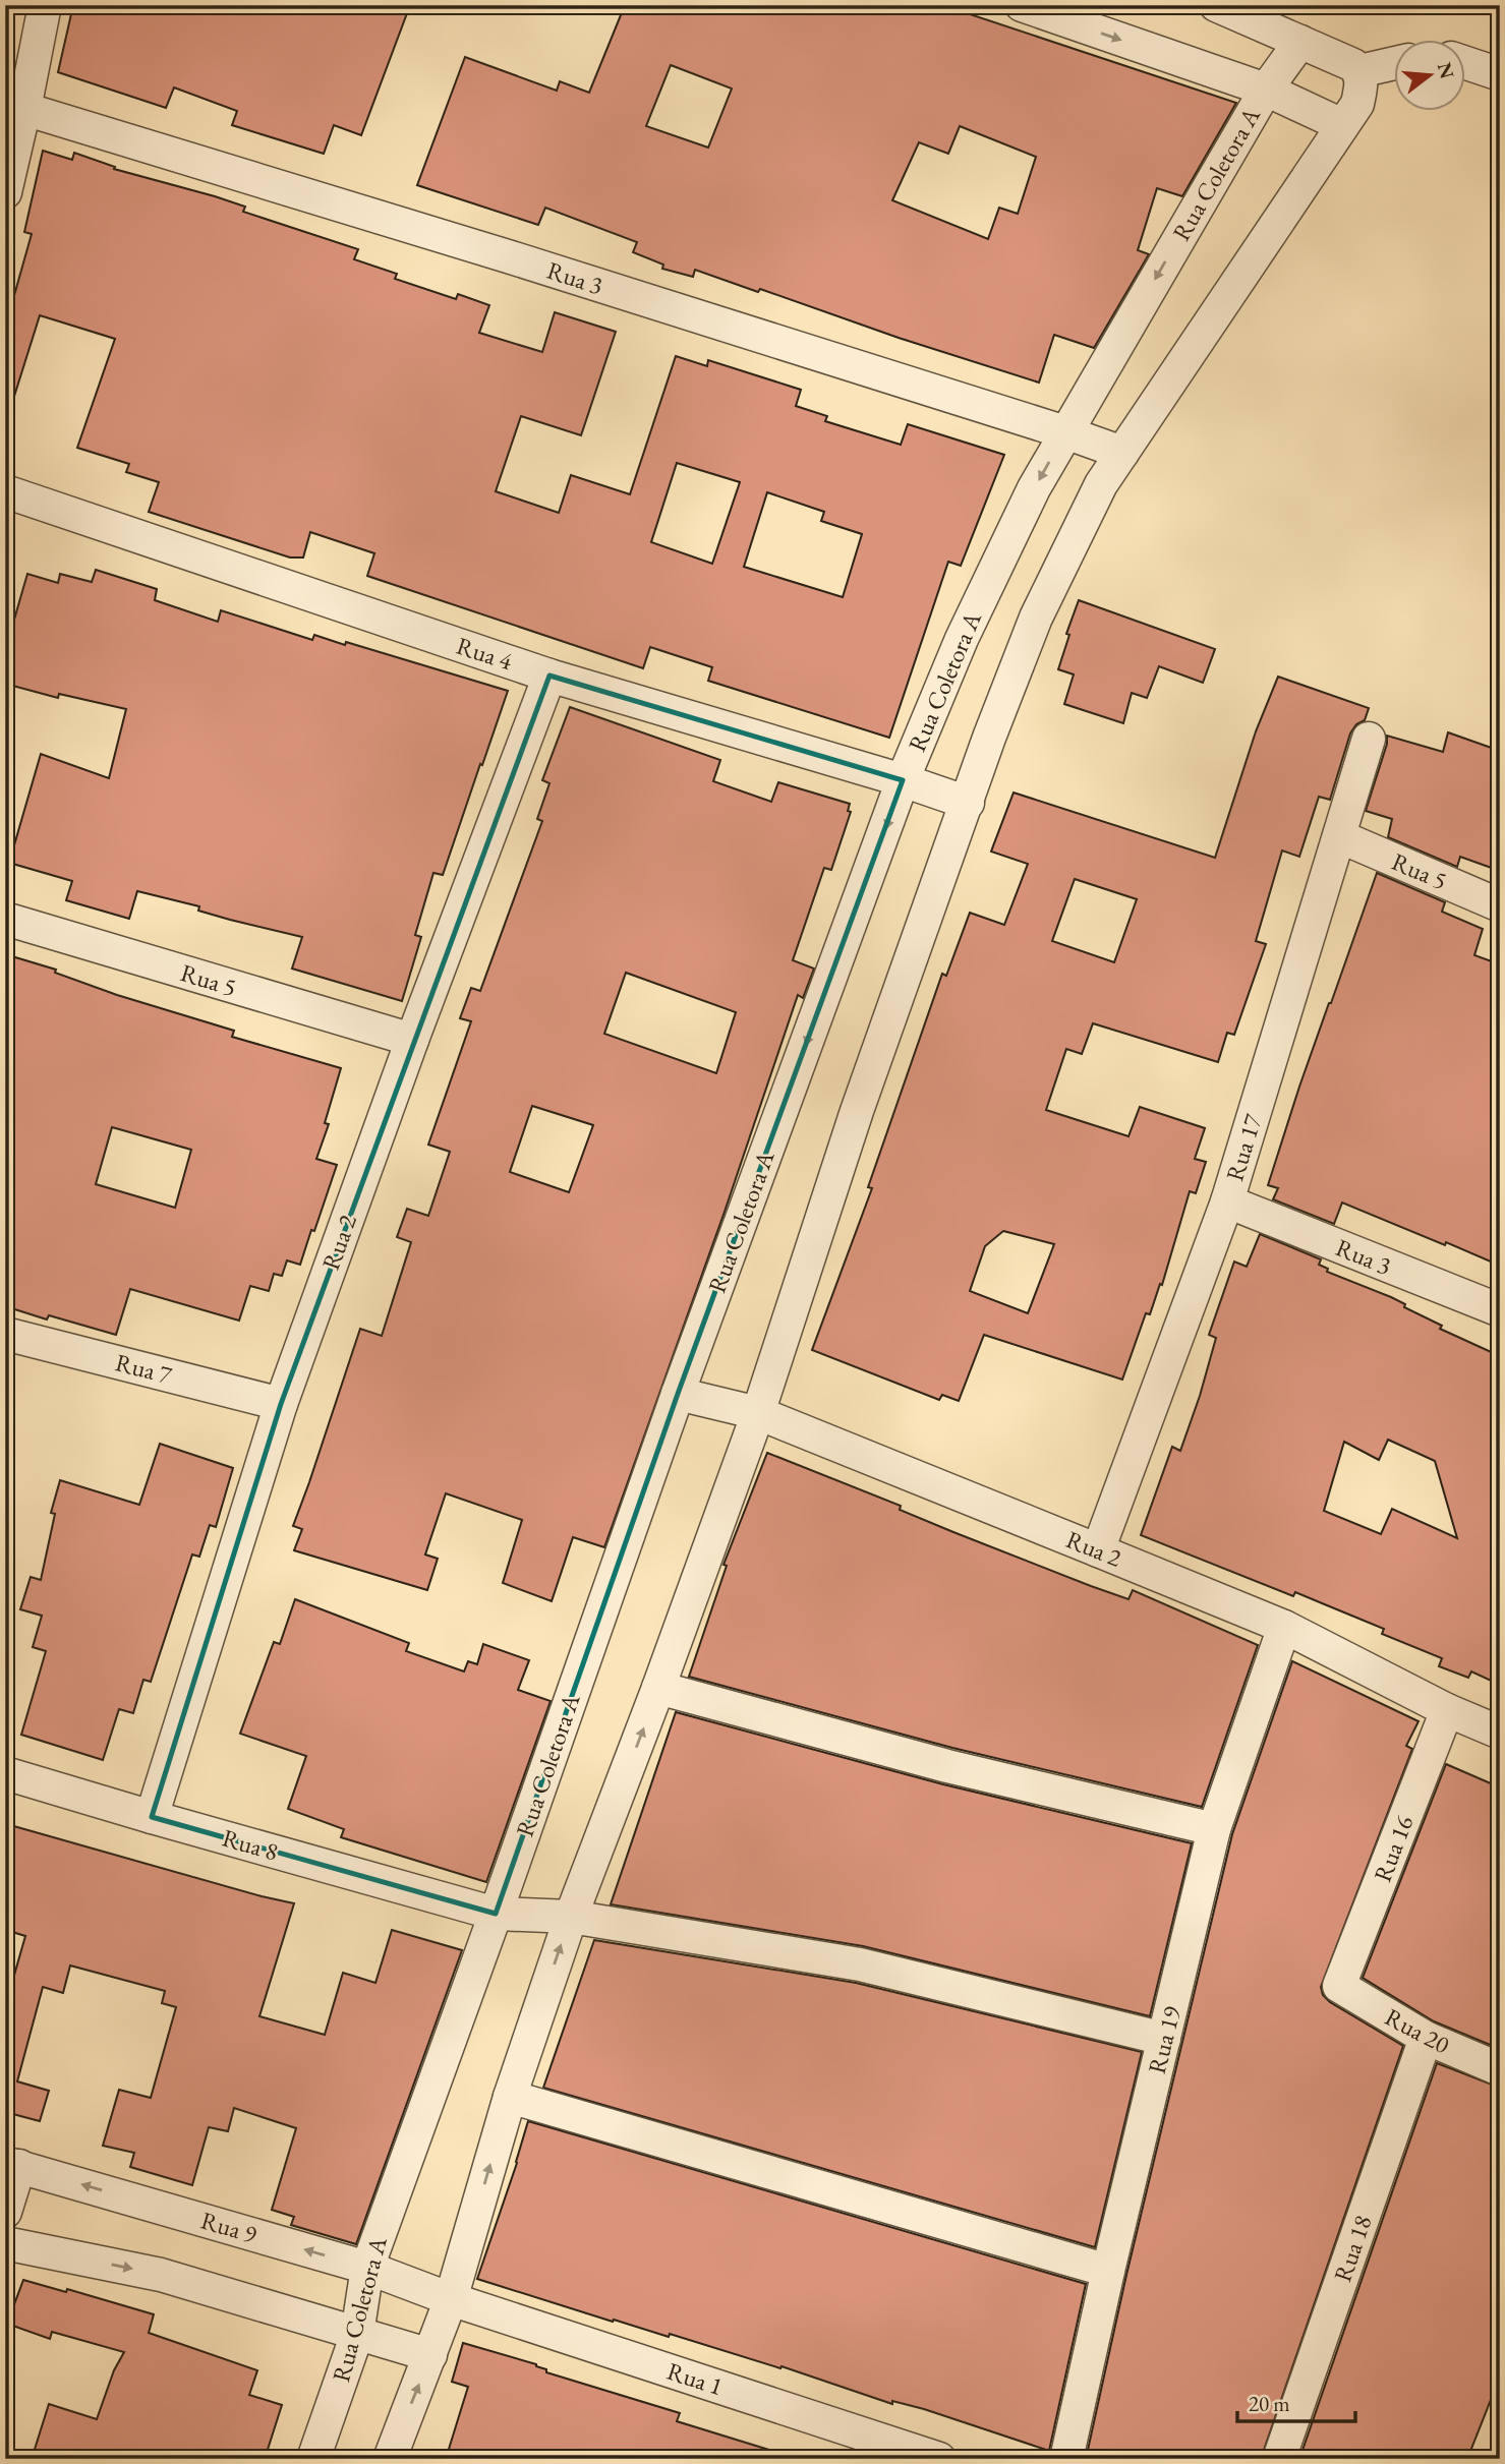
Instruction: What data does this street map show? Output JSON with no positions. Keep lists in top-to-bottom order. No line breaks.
{"streets":{"street":["Rua Coletora A","Rua 3","Rua 4","Rua 5","Rua 17","Rua 2","Rua 7","Rua 8","Rua 16","Rua 20","Rua 19","Rua 9","Rua 18","Rua 1"]},"crossings":[["Rua Coletora A","Rua 3"],["Rua Coletora A","Rua 4"],["Rua Coletora A","Rua 2"],["Rua Coletora A","Rua 8"],["Rua Coletora A","Rua 9"],["Rua 3","Rua 17"],["Rua 4","Rua 2"],["Rua 5","Rua 17"],["Rua 5","Rua 2"],["Rua 17","Rua 2"],["Rua 2","Rua 7"],["Rua 2","Rua 8"],["Rua 2","Rua 16"],["Rua 2","Rua 19"],["Rua 8","Rua 19"],["Rua 16","Rua 20"],["Rua 20","Rua 18"],["Rua 9","Rua 1"]],"scale_bar":"20 m","north":"right"}
